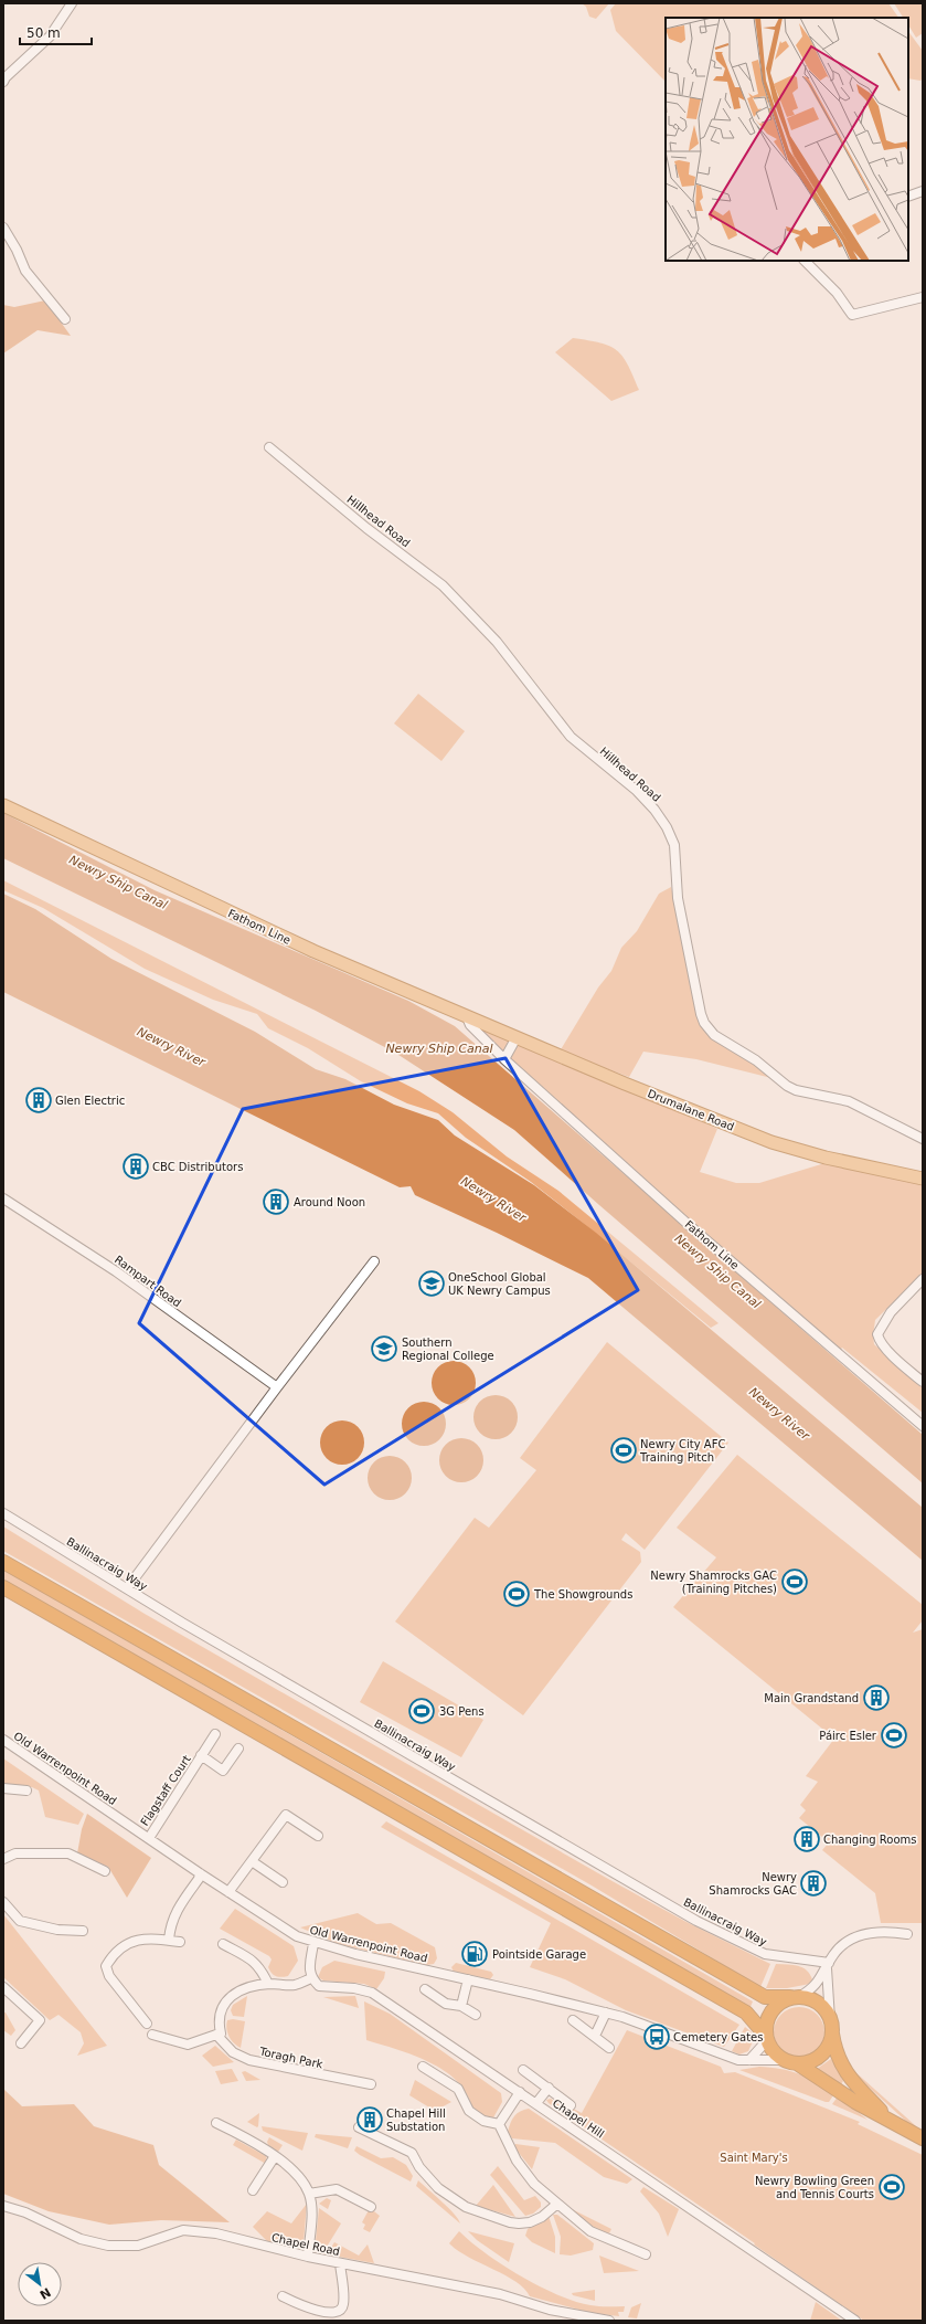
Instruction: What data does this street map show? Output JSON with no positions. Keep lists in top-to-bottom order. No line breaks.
{"streets":{"main road":["Fathom Line","Drumalane Road"],"street":["Hillhead Road","Rampart Road","Ballinacraig Way","Old Warrenpoint Road","Flagstaff Court","Toragh Park","Chapel Hill","Chapel Road"]},"crossings":[["Fathom Line","Drumalane Road"],["Old Warrenpoint Road","Flagstaff Court"]],"water":["Newry Ship Canal","Newry River"],"parks":["Saint Mary's"],"places":{"building":["Glen Electric","CBC Distributors","Around Noon","Main Grandstand","Changing Rooms","Newry Shamrocks GAC","Chapel Hill Substation"],"school or university":["OneSchool Global UK Newry Campus","Southern Regional College"],"sports":["Newry City AFC Training Pitch","Newry Shamrocks GAC (Training Pitches)","The Showgrounds","3G Pens","Páirc Esler","Newry Bowling Green and Tennis Courts"],"fuel station":["Pointside Garage"],"bus stop":["Cemetery Gates"]},"scale_bar":"50 m","north":"bottom right"}
